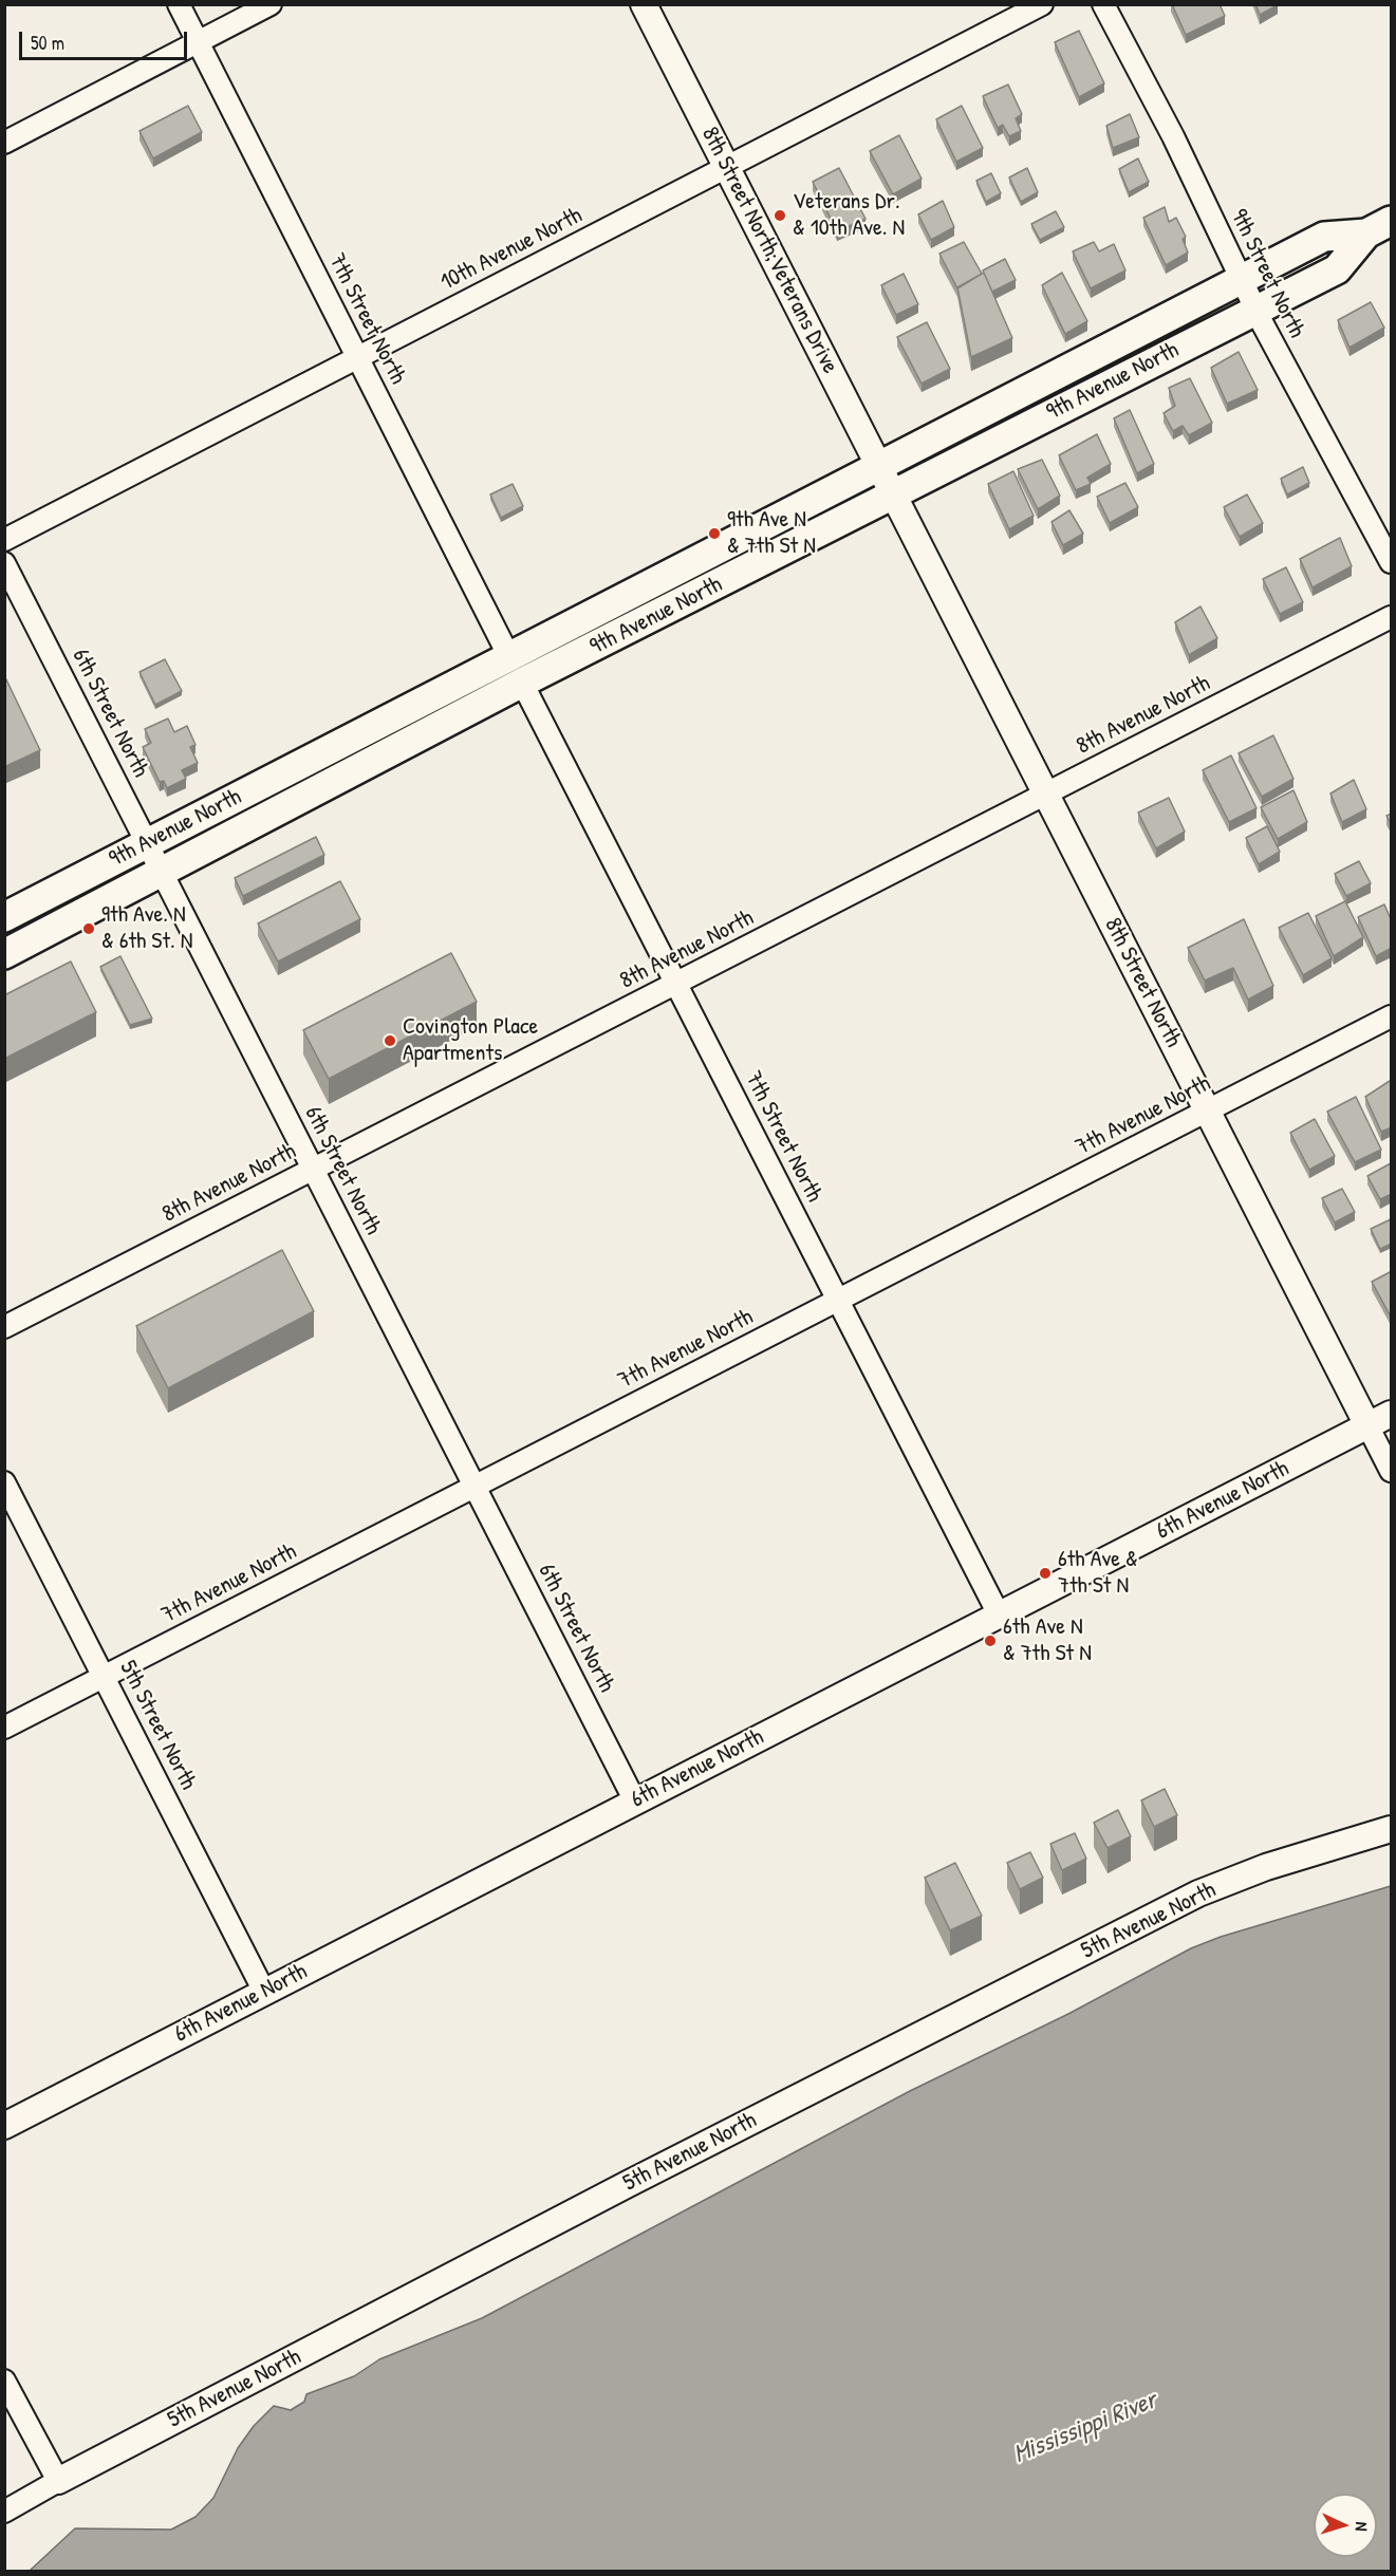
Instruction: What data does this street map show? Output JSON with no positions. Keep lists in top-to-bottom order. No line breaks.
{"streets":{"main road":["9th Avenue North"],"street":["10th Avenue North","8th Street North;Veterans Drive","9th Street North","7th Street North","6th Street North","8th Avenue North","8th Street North","7th Avenue North","6th Avenue North","5th Street North","5th Avenue North"]},"crossings":[["10th Avenue North","8th Street North;Veterans Drive"],["10th Avenue North","7th Street North"],["8th Street North;Veterans Drive","9th Avenue North"],["8th Street North;Veterans Drive","8th Street North"],["9th Street North","9th Avenue North"],["7th Street North","9th Avenue North"],["7th Street North","8th Avenue North"],["7th Street North","7th Avenue North"],["7th Street North","6th Avenue North"],["9th Avenue North","6th Street North"],["9th Avenue North","8th Street North"],["6th Street North","8th Avenue North"],["6th Street North","7th Avenue North"],["6th Street North","6th Avenue North"],["8th Avenue North","8th Street North"],["8th Street North","7th Avenue North"],["8th Street North","6th Avenue North"],["7th Avenue North","5th Street North"],["6th Avenue North","5th Street North"]],"water":["Mississippi River"],"places":["Veterans Dr. & 10th Ave. N","9th Ave N & 7th St N","9th Ave. N & 6th St. N","Covington Place Apartments","6th Ave & 7th St N","6th Ave N & 7th St N"],"scale_bar":"50 m","north":"right"}
